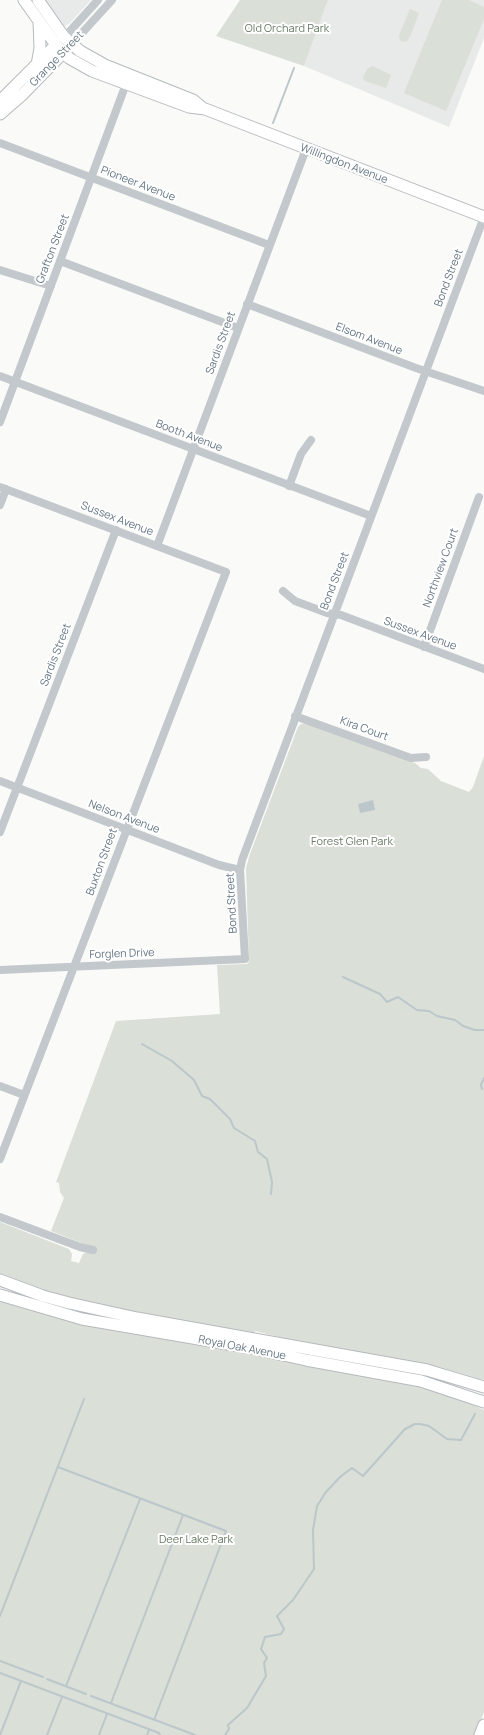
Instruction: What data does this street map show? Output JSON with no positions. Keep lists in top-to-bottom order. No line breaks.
{"streets":{"main road":["Grange Street","Willingdon Avenue","Royal Oak Avenue"],"street":["Pioneer Avenue","Grafton Street","Bond Street","Elsom Avenue","Sardis Street","Booth Avenue","Sussex Avenue","Northview Court","Kira Court","Nelson Avenue","Buxton Street","Forglen Drive"]},"crossings":[["Grange Street","Willingdon Avenue"],["Willingdon Avenue","Grafton Street"],["Willingdon Avenue","Bond Street"],["Willingdon Avenue","Sardis Street"],["Pioneer Avenue","Grafton Street"],["Pioneer Avenue","Sardis Street"],["Grafton Street","Booth Avenue"],["Bond Street","Elsom Avenue"],["Bond Street","Booth Avenue"],["Bond Street","Sussex Avenue"],["Bond Street","Kira Court"],["Bond Street","Nelson Avenue"],["Bond Street","Forglen Drive"],["Elsom Avenue","Sardis Street"],["Sardis Street","Booth Avenue"],["Sardis Street","Sussex Avenue"],["Sardis Street","Nelson Avenue"],["Sussex Avenue","Northview Court"],["Sussex Avenue","Buxton Street"],["Nelson Avenue","Buxton Street"],["Buxton Street","Forglen Drive"]],"parks":["Old Orchard Park","Forest Glen Park","Deer Lake Park"]}
